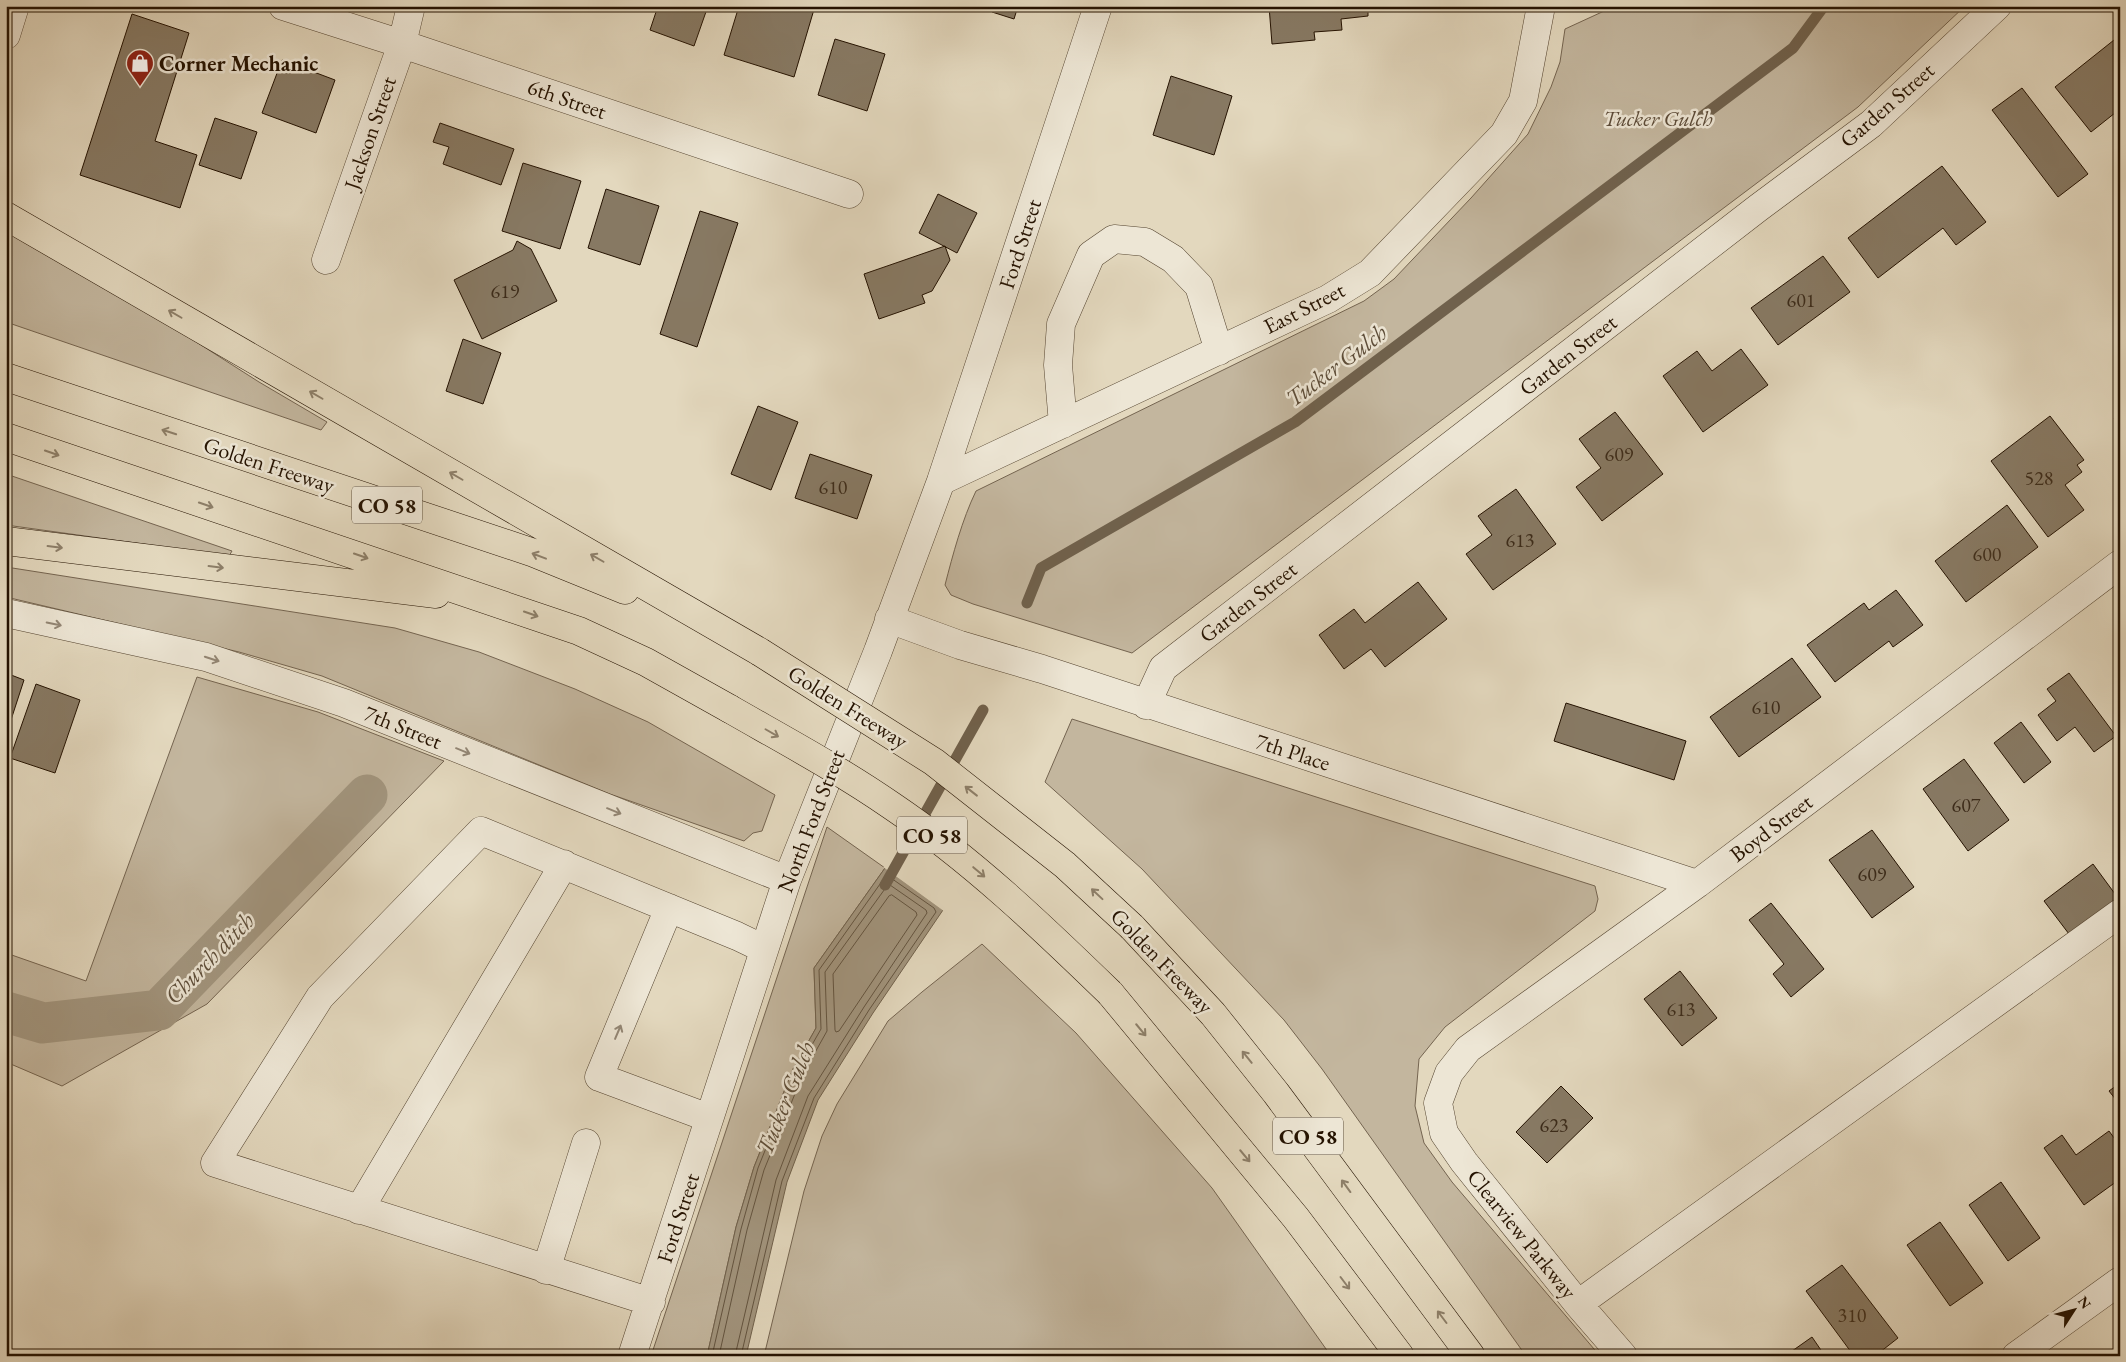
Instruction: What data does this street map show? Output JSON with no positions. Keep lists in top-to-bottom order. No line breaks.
{"streets":{"highway":["Golden Freeway","CO 58"],"street":["6th Street","Garden Street","Jackson Street","Ford Street","East Street","7th Street","7th Place","North Ford Street","Boyd Street","Clearview Parkway"]},"crossings":[["6th Street","Jackson Street"],["Garden Street","7th Place"],["Ford Street","East Street"],["Ford Street","North Ford Street"],["East Street","North Ford Street"],["7th Street","North Ford Street"],["7th Place","North Ford Street"],["7th Place","Boyd Street"],["Boyd Street","Clearview Parkway"]],"one_way":["7th Street"],"water":["Tucker Gulch","Church ditch"],"parks":["Tucker Gulch"],"places":{"shop":["Corner Mechanic"]},"house_numbers":["619","601","609","528","610","613","600","610","607","609","613","623","310"],"north":"top right"}
